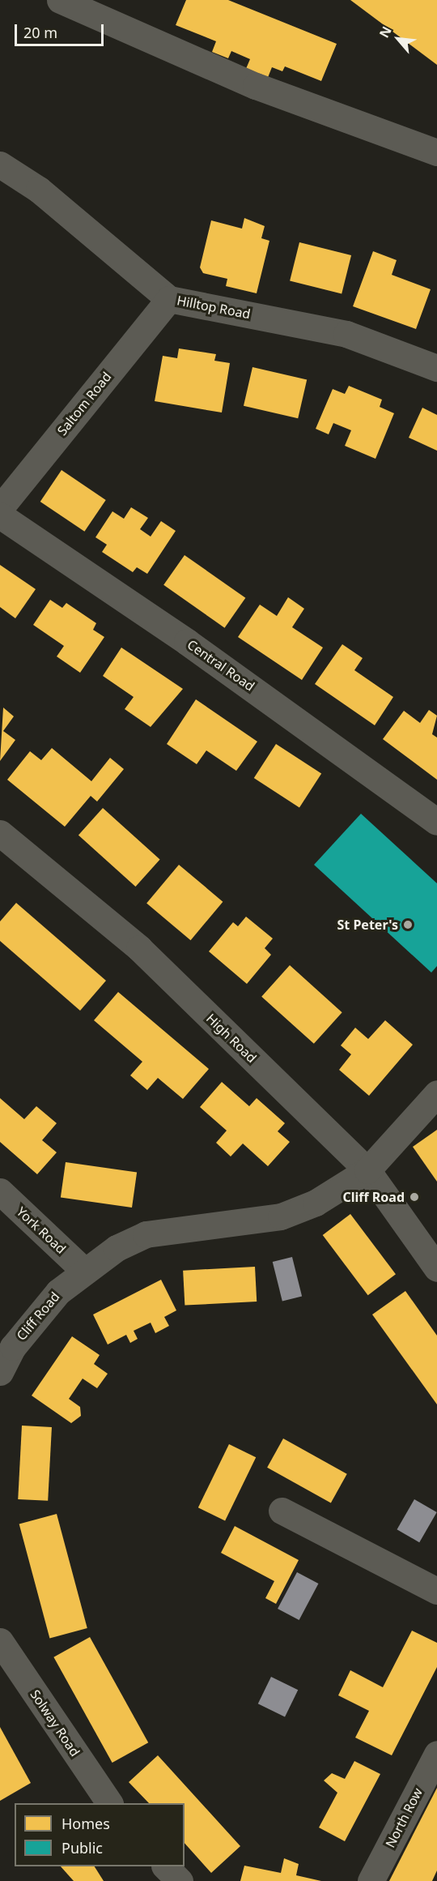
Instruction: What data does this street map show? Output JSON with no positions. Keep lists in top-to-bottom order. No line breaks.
{"streets":{"street":["Hilltop Road","Saltom Road","Central Road","High Road","York Road","Cliff Road","Solway Road","North Row"]},"crossings":[["Hilltop Road","Saltom Road"],["High Road","Cliff Road"],["York Road","Cliff Road"]],"places":["St Peter's","Cliff Road"],"legend":["Homes","Public"],"scale_bar":"20 m","north":"top left"}
